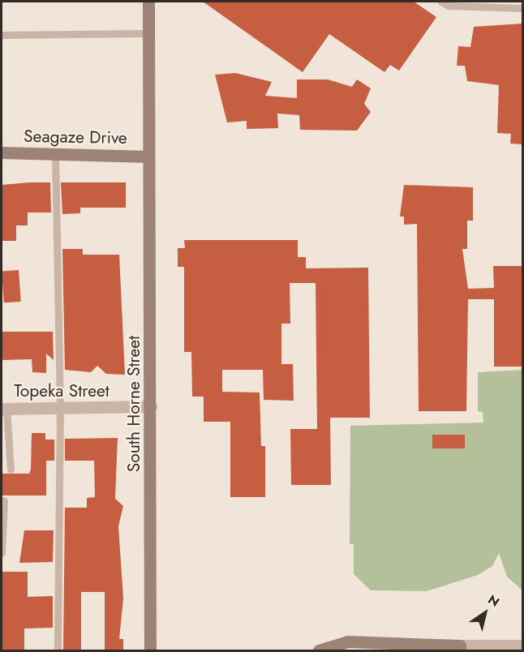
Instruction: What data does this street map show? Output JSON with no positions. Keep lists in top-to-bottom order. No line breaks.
{"streets":{"street":["Seagaze Drive","Topeka Street","South Horne Street"]},"crossings":[["Seagaze Drive","South Horne Street"],["Topeka Street","South Horne Street"]],"north":"top right"}
